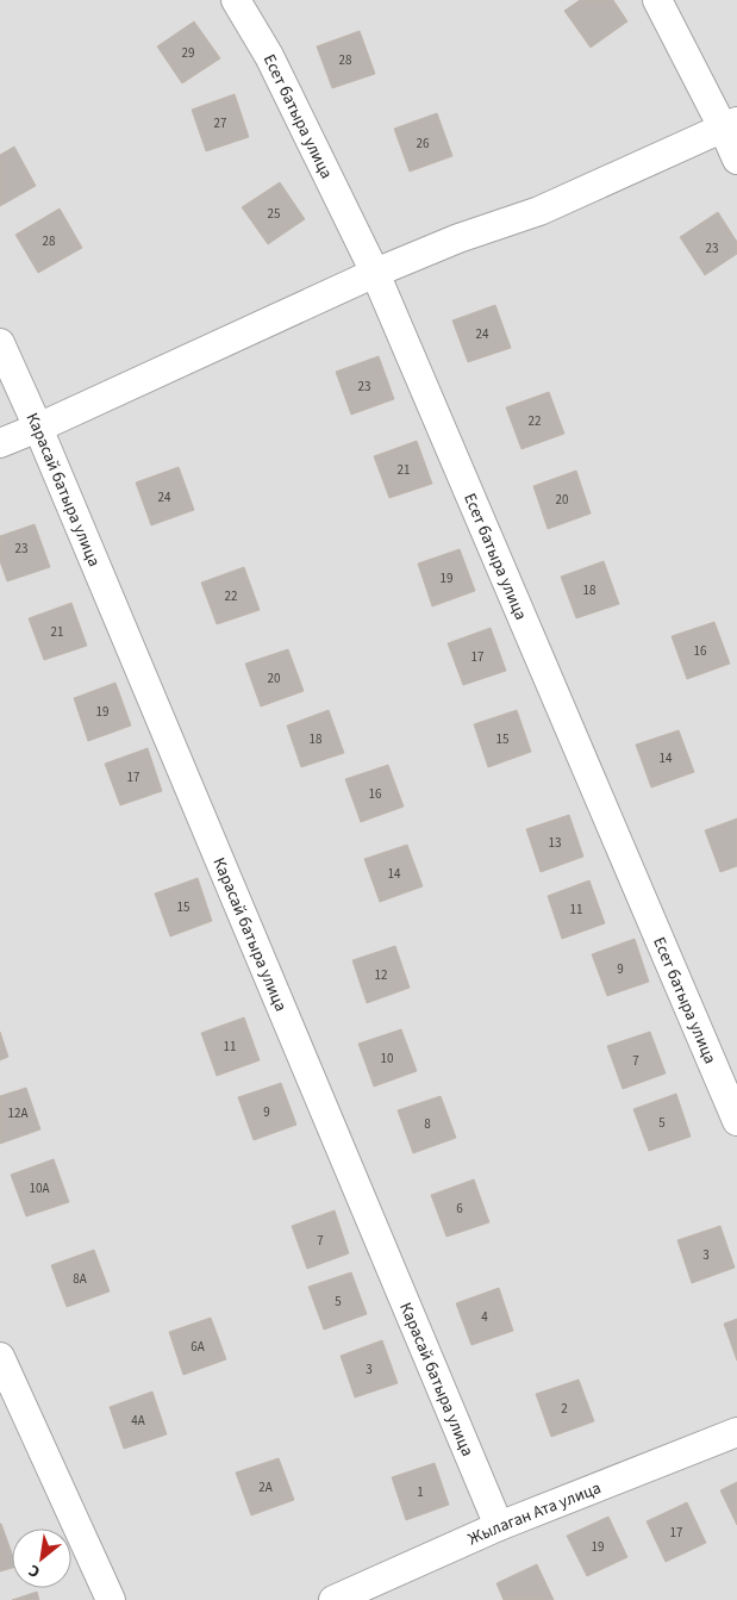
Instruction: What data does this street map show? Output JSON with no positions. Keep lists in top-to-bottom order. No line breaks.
{"streets":{"street":["Есет батыра улица","Карасай батыра улица","Жылаган Ата улица"]},"crossings":[["Карасай батыра улица","Жылаган Ата улица"]],"house_numbers":["29","28","27","26","25","28","23","24","23","22","21","24","20","23","19","18","22","21","16","17","20","19","18","15","14","17","16","13","14","15","11","9","12","11","10","7","9","12A","5","8","10A","6","7","3","8A","5","4","6A","3","2","4A","2A","1","17","19"],"north":"bottom left"}
